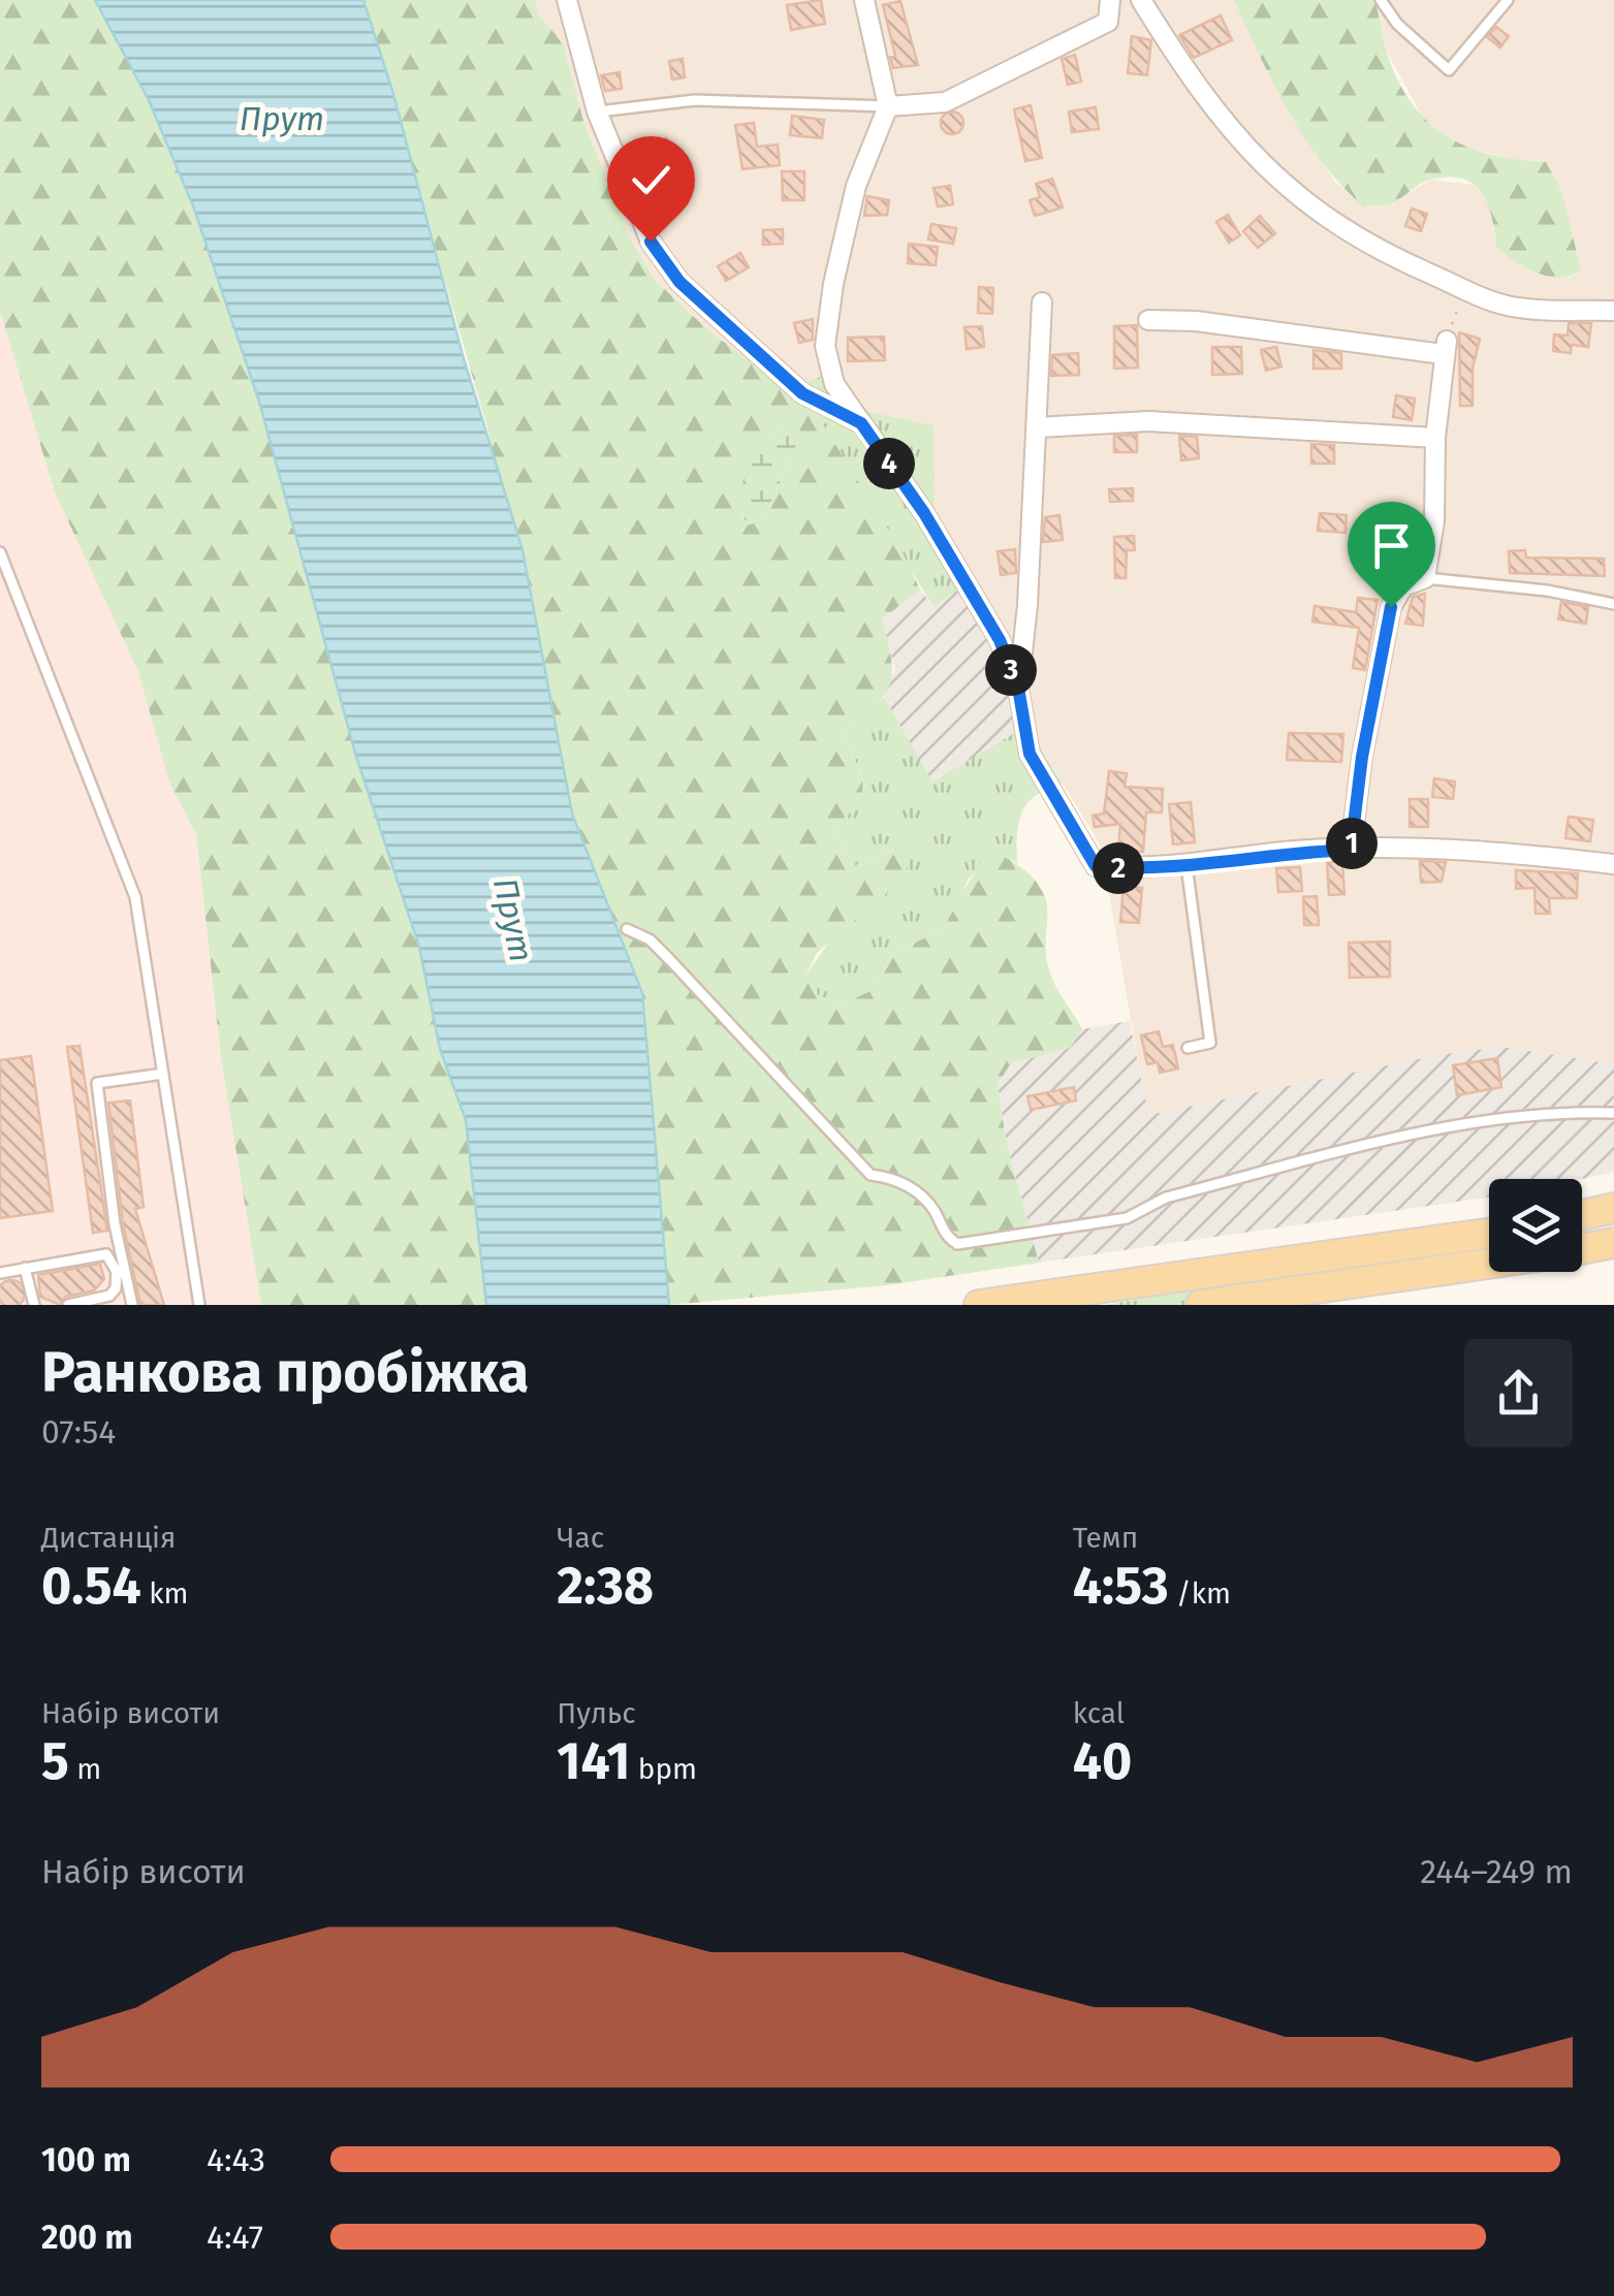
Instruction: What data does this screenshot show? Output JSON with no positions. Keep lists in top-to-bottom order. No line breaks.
{"water":["Прут"],"page":{"pins":["4","3","1","2"],"heading":["Ранкова пробіжка","07:54"],"stats":[["Дистанція","0.54 km"],["Час","2:38"],["Темп","4:53 /km"],["Набір висоти","5 m"],["Пульс","141 bpm"],["kcal","40"]],"chart":["Набір висоти","244–249 m"],"list":[{"name":"100 m","note":"4:43"},{"name":"200 m","note":"4:47"}]}}
